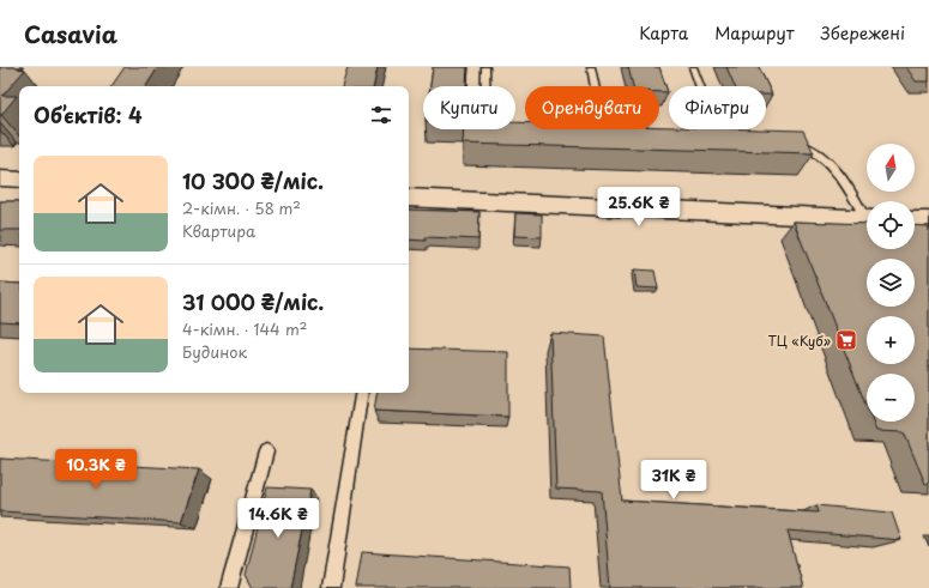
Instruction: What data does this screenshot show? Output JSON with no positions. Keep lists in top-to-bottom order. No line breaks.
{"places":{"supermarket":["ТЦ «Куб»"]},"north":"top","page":{"header":"Casavia","nav":["Карта","Маршрут","Збережені"],"chip":["Купити","Орендувати","Фільтри"],"heading":"Об’єктів: 4","map_buttons":["+","−"],"list":[{"name":"10 300 ₴/міс.","note":"2-кімн. · 58 m² · Квартира"},{"name":"31 000 ₴/міс.","note":"4-кімн. · 144 m² · Будинок"}],"price":["25.6K ₴","10.3K ₴","31K ₴","14.6K ₴"]}}
